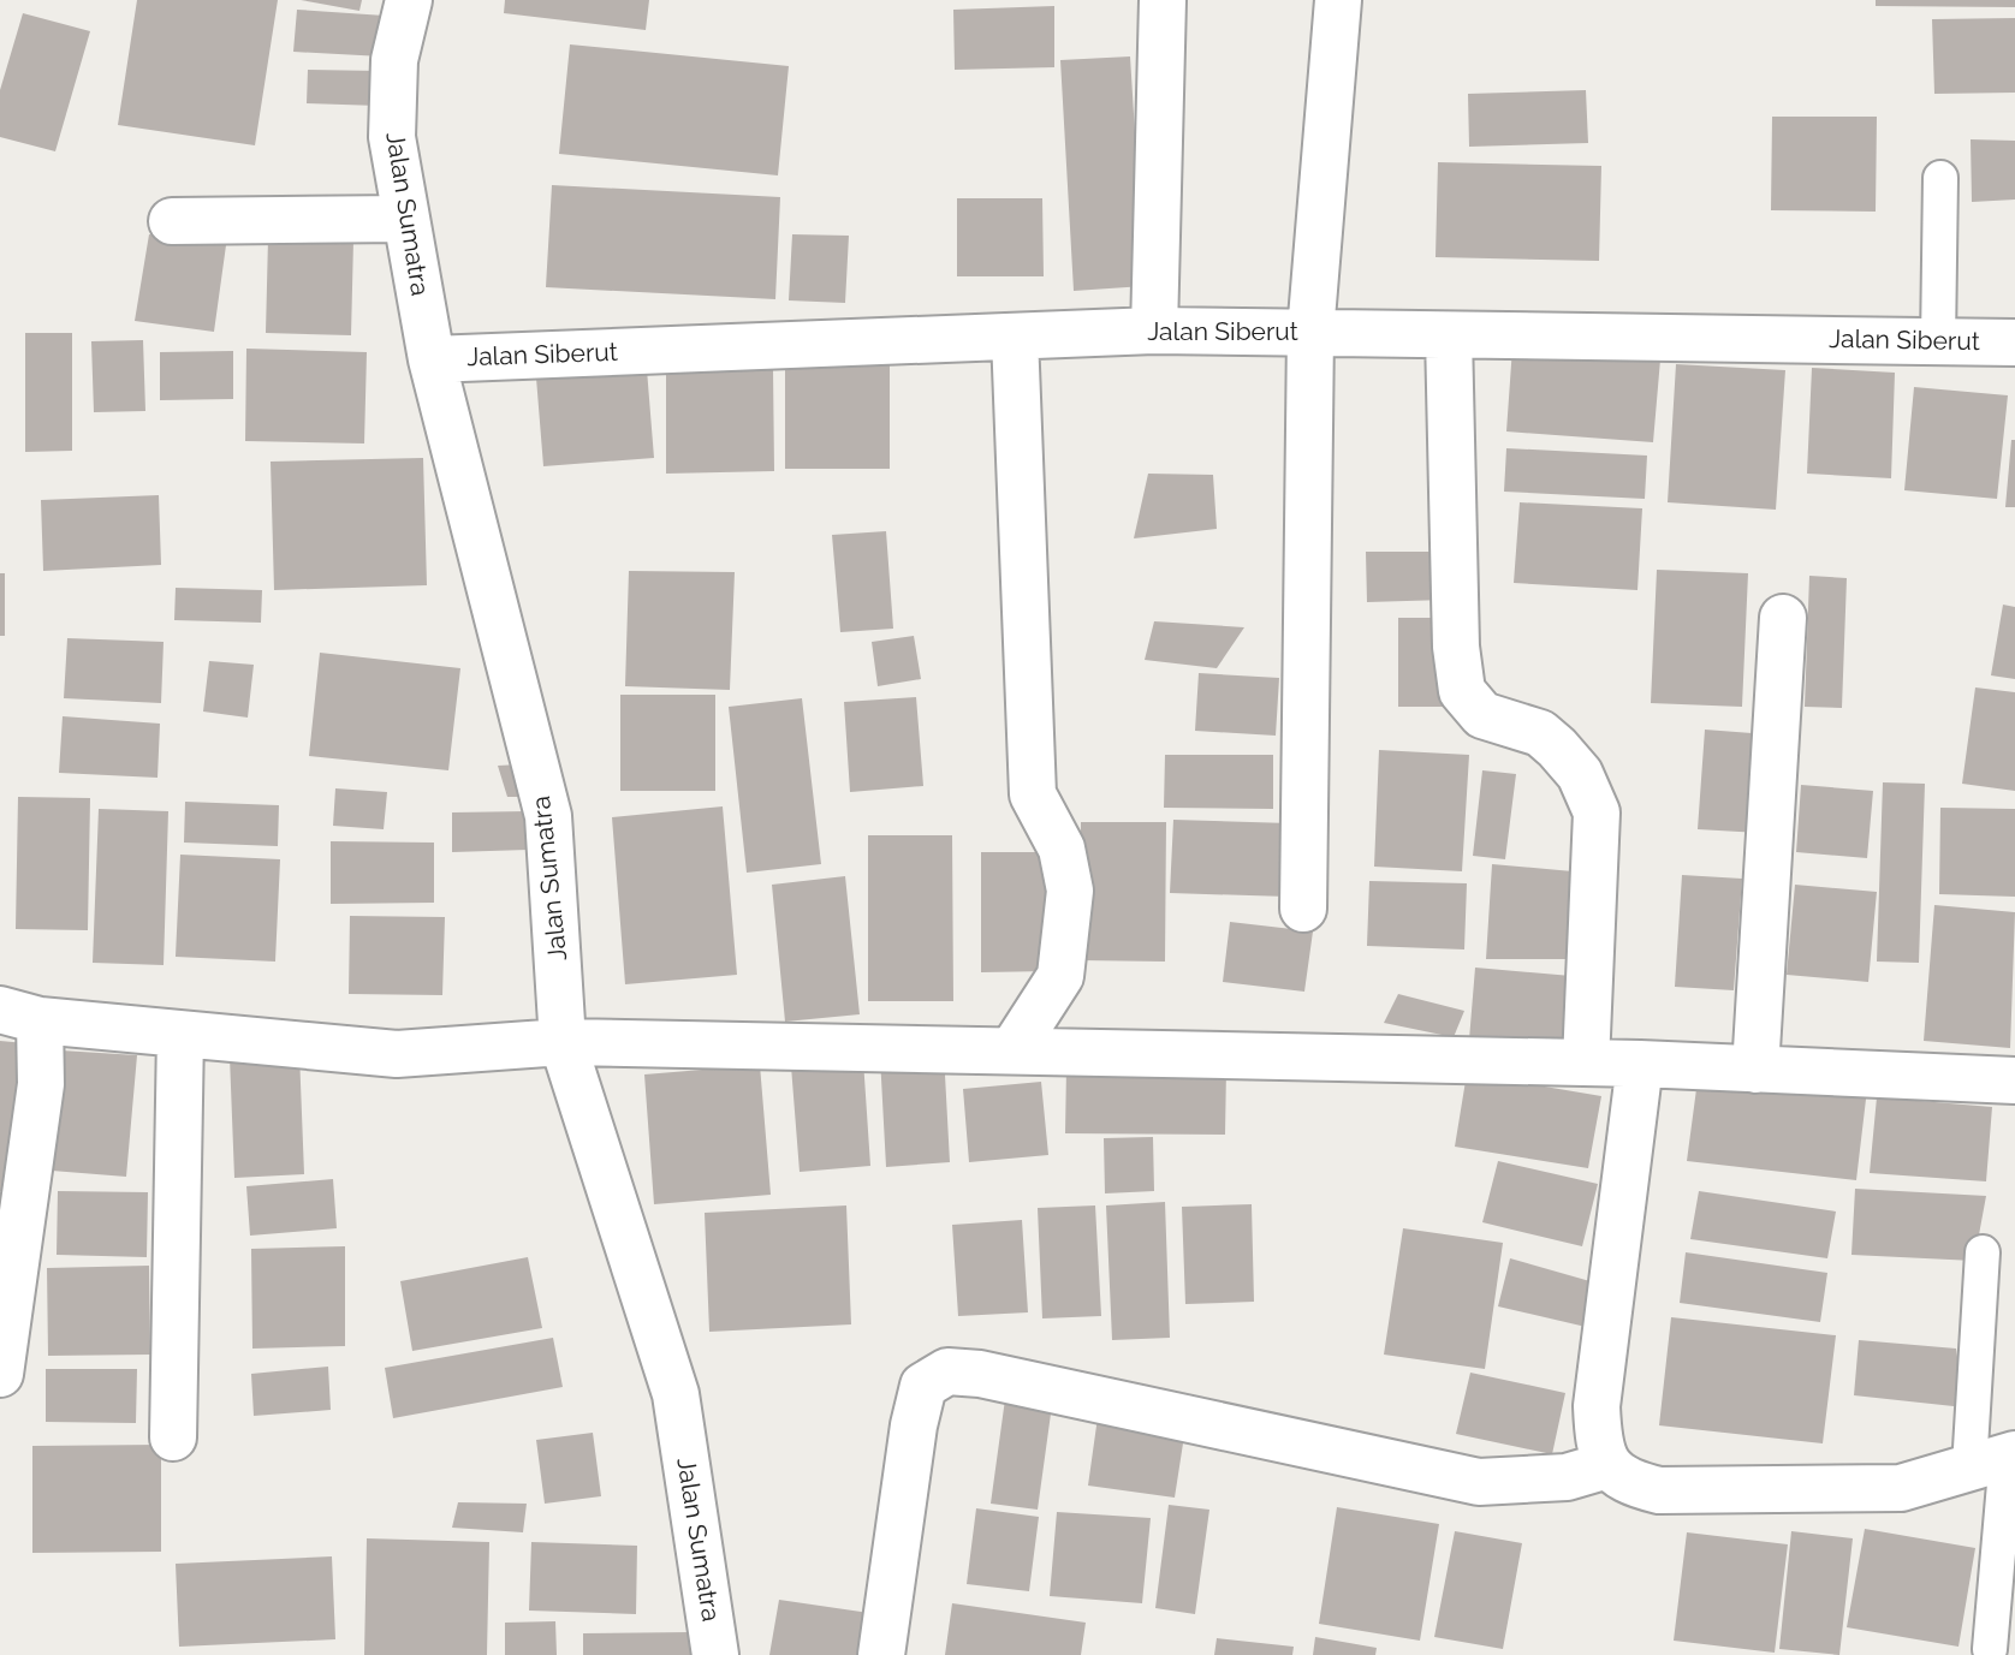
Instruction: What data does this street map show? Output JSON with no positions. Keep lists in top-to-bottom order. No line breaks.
{"streets":{"street":["Jalan Sumatra","Jalan Siberut"]},"crossings":[["Jalan Sumatra","Jalan Siberut"]]}
